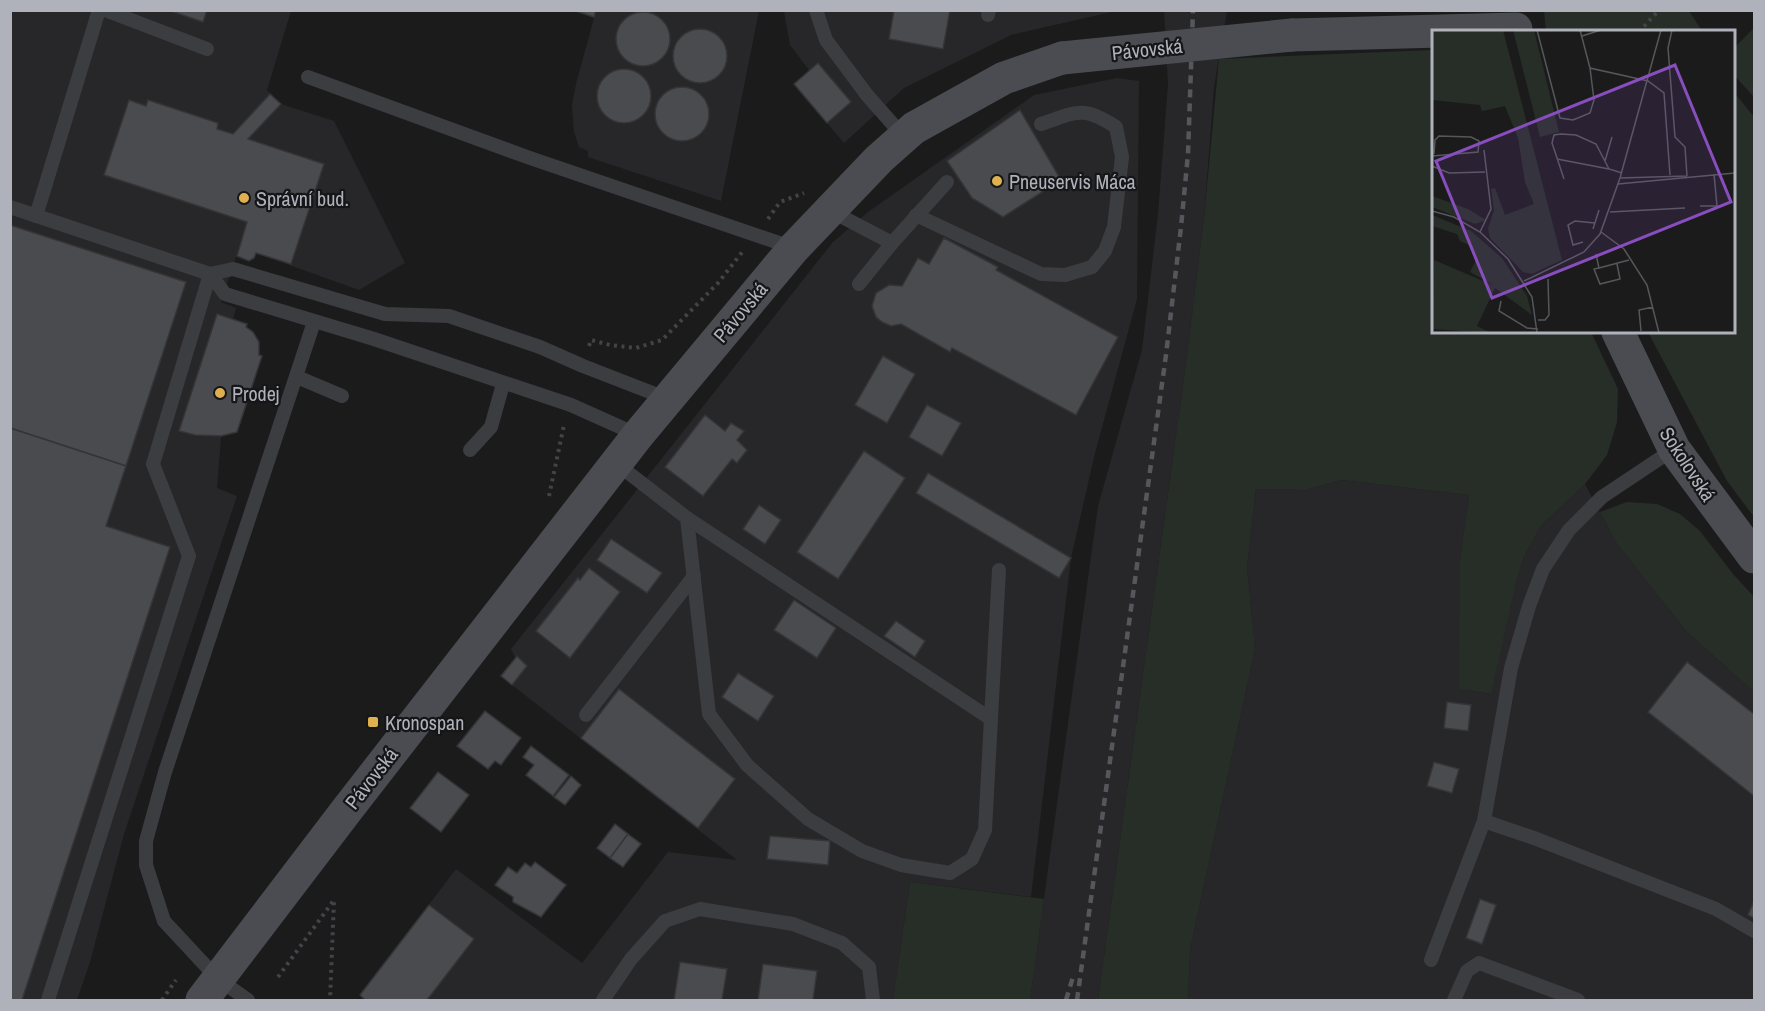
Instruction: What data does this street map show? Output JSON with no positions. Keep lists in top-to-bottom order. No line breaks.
{"streets":{"street":["Pávovská","Sokolovská"]},"places":{"other":["Pneuservis Máca","Správní bud.","Prodej"],"transit":["Kronospan"]}}
